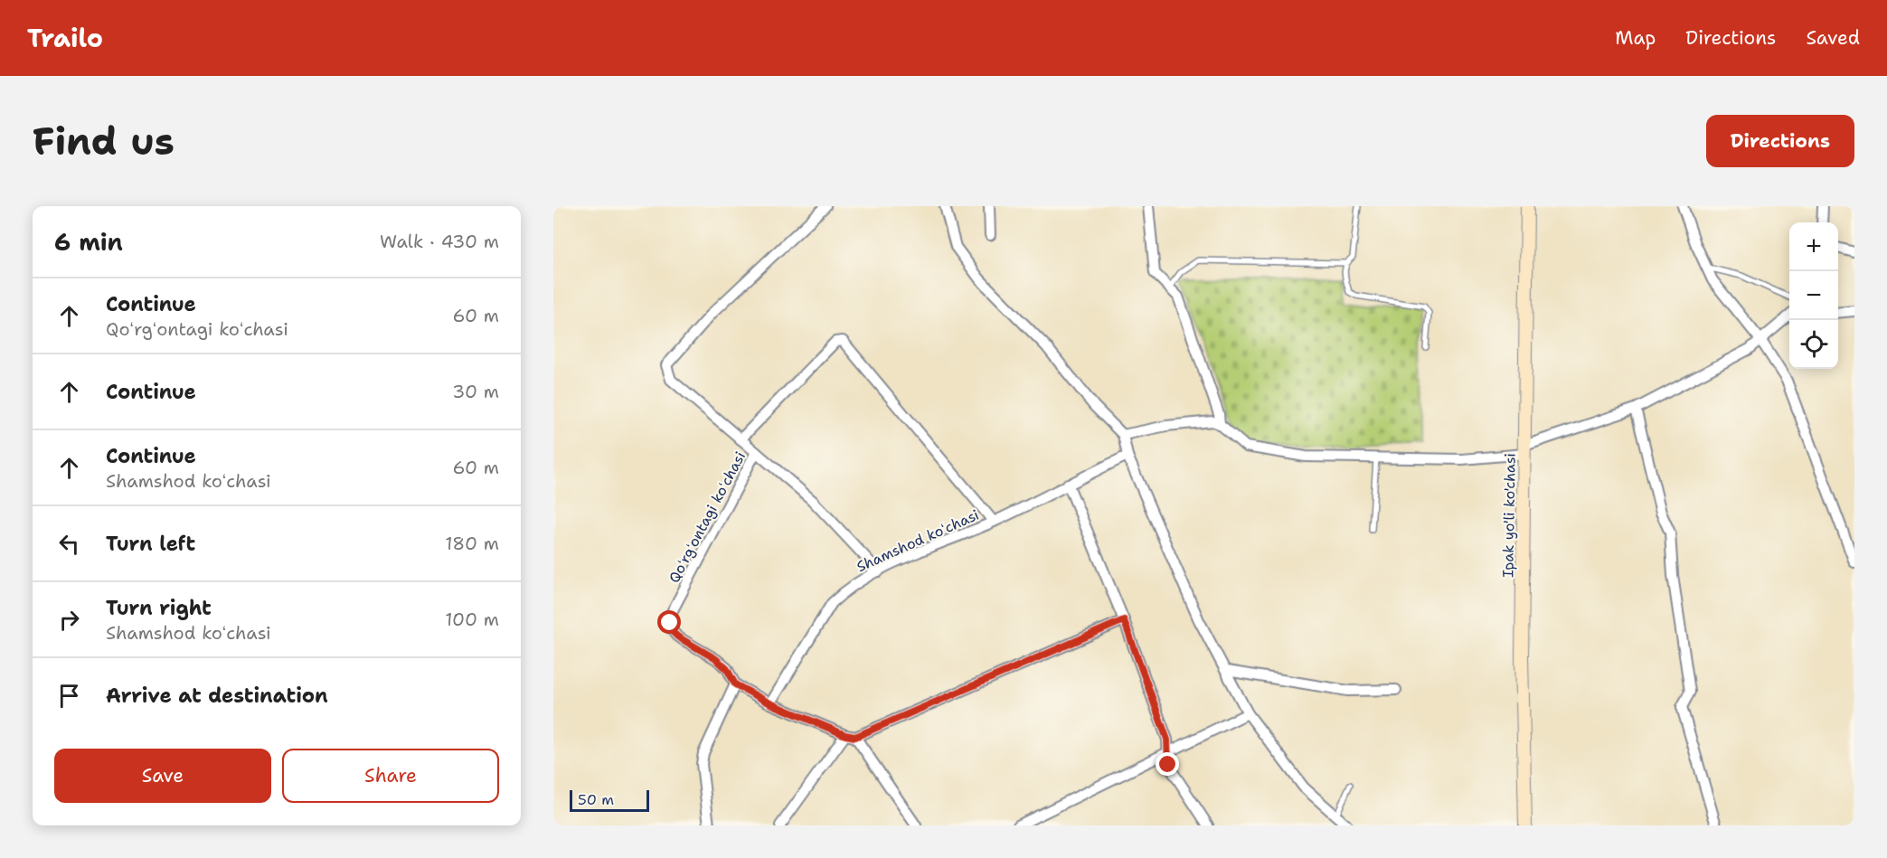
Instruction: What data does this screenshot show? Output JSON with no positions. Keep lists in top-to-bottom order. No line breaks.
{"streets":{"main road":["Ipak yo'li ko'chasi"],"street":["Qoʻrgʻontagi koʻchasi","Shamshod koʻchasi"]},"scale_bar":"50 m","page":{"header":"Trailo","nav":["Map","Directions","Saved"],"buttons":["Directions",["Save","Share"]],"title":"Find us","heading":["6 min","Walk · 430 m"],"map_buttons":["+","−"],"list":[["Continue","Qoʻrgʻontagi koʻchasi","60 m"],["Continue","30 m"],["Continue","Shamshod koʻchasi","60 m"],["Turn left","180 m"],["Turn right","Shamshod koʻchasi","100 m"],"Arrive at destination"],"scale":"50 m"}}
